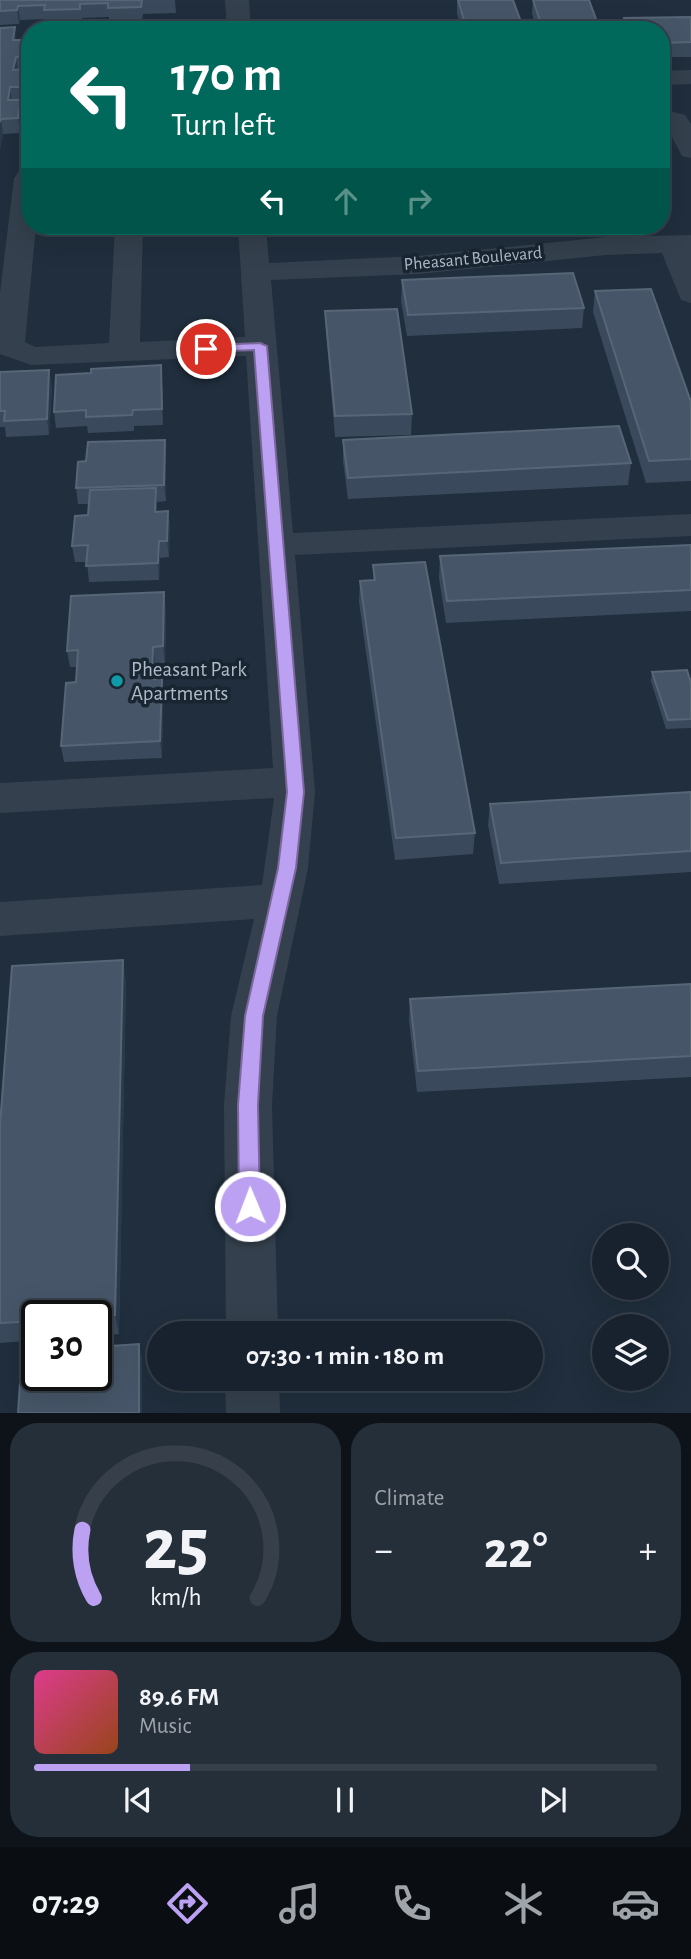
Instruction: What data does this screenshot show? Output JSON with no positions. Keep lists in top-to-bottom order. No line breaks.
{"streets":{"street":["Pheasant Boulevard"]},"places":["Pheasant Park Apartments"],"page":{"turn":["170 m","Turn left"],"limit":"30","trip":"07:30 · 1 min · 180 m","tile":"Climate","heat":["−","22°","+"],"song":["89.6 FM","Music"],"tabs":"07:29","gauge":["25","km/h"]}}
